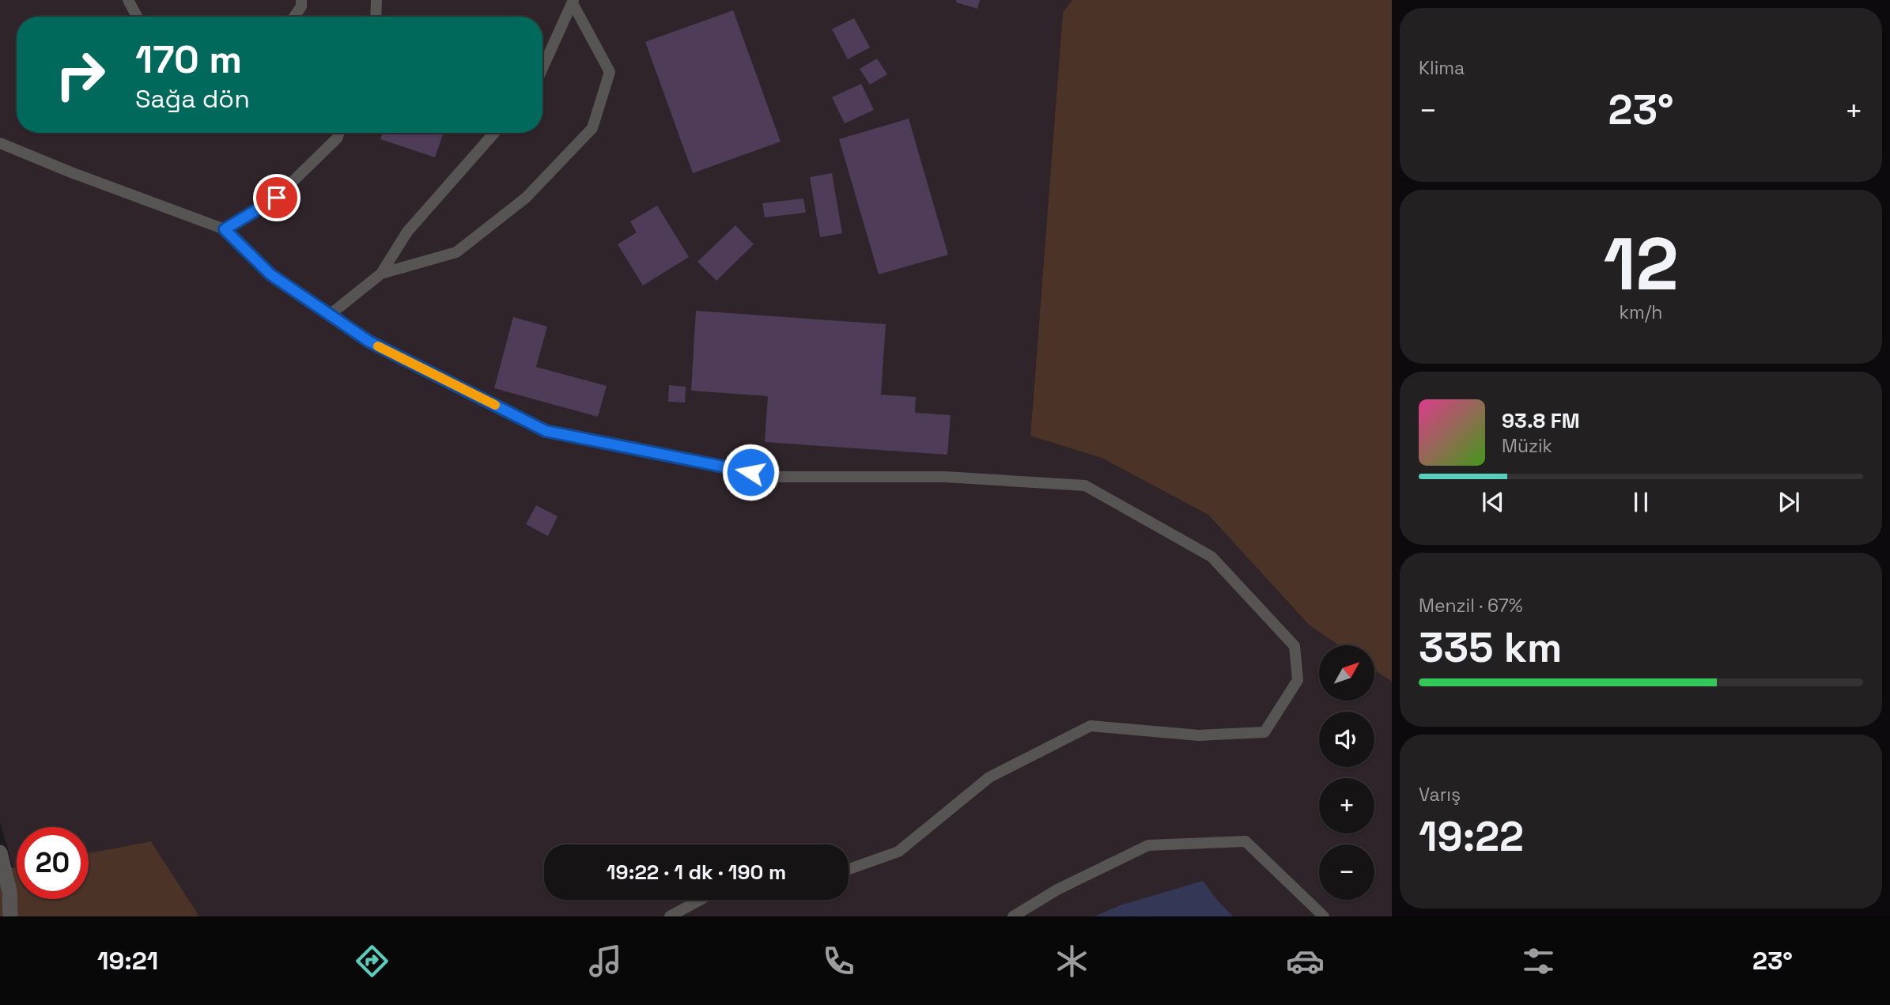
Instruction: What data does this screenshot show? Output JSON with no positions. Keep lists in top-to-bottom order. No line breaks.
{"north":"top right","page":{"tile":["Klima",["12","km/h"],["Menzil · 67%","335 km"],["Varış","19:22"]],"turn":["170 m","Sağa dön"],"heat":["−","23°","+"],"song":["93.8 FM","Müzik"],"map_buttons":["+","−"],"limit":"20","trip":"19:22 · 1 dk · 190 m","tabs":["19:21","23°"]}}
